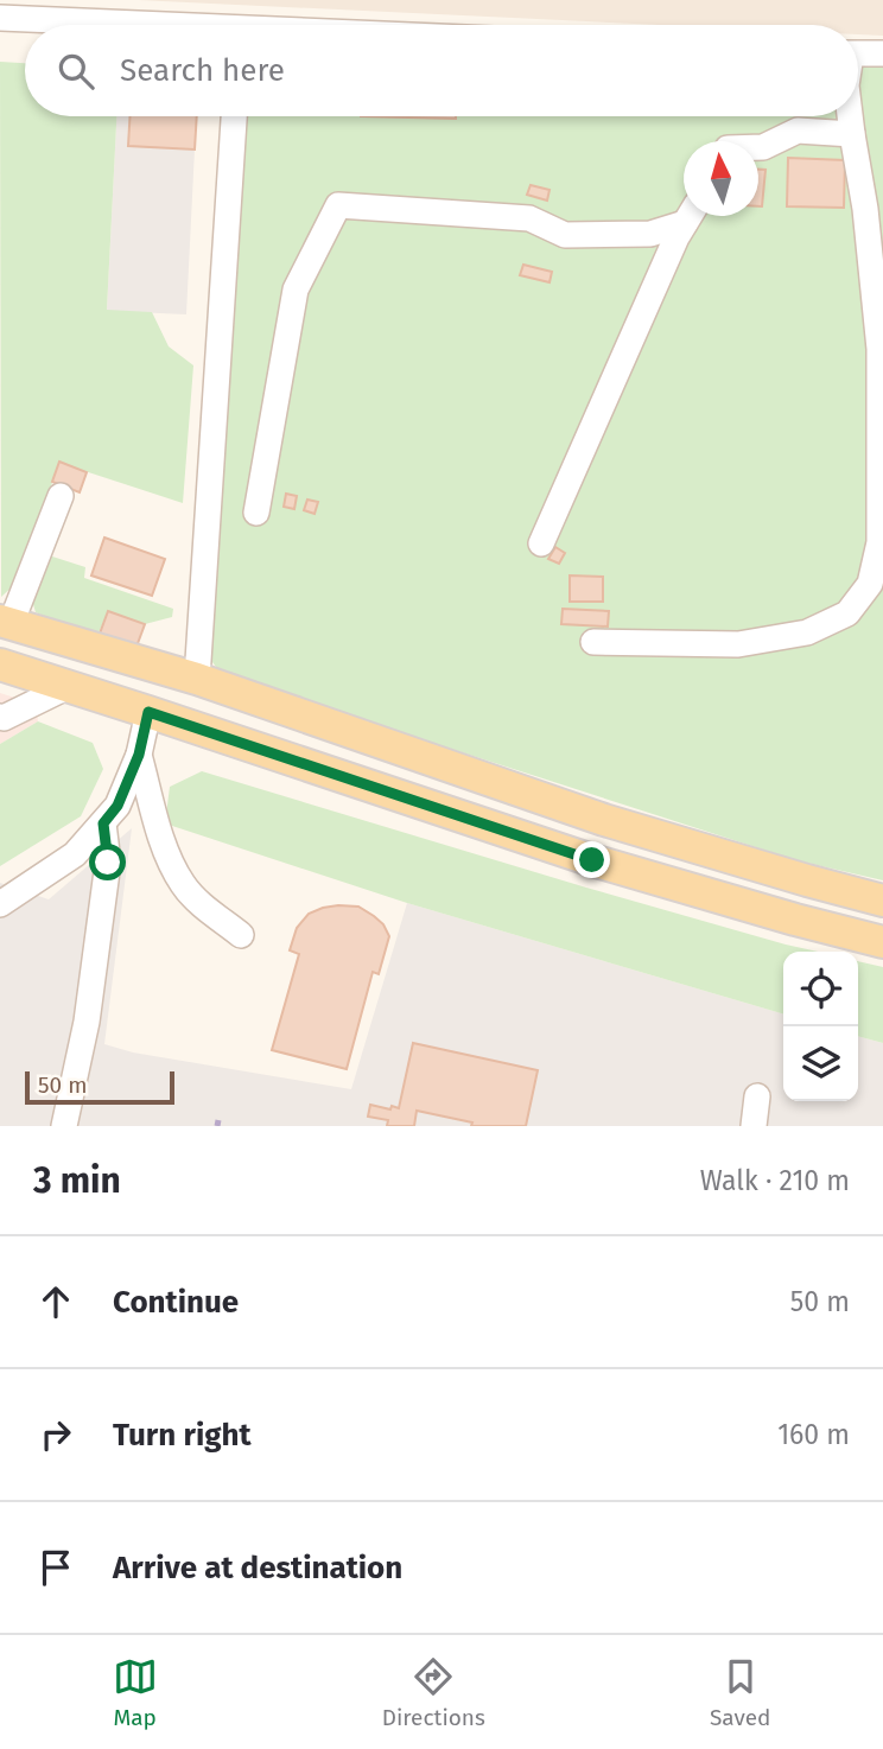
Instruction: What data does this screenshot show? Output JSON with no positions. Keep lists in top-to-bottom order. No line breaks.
{"scale_bar":"50 m","north":"top","page":{"search":"Search here","scale":"50 m","heading":["3 min","Walk · 210 m"],"list":[["Continue","50 m"],["Turn right","160 m"],"Arrive at destination"],"nav":["Map","Directions","Saved"]}}
